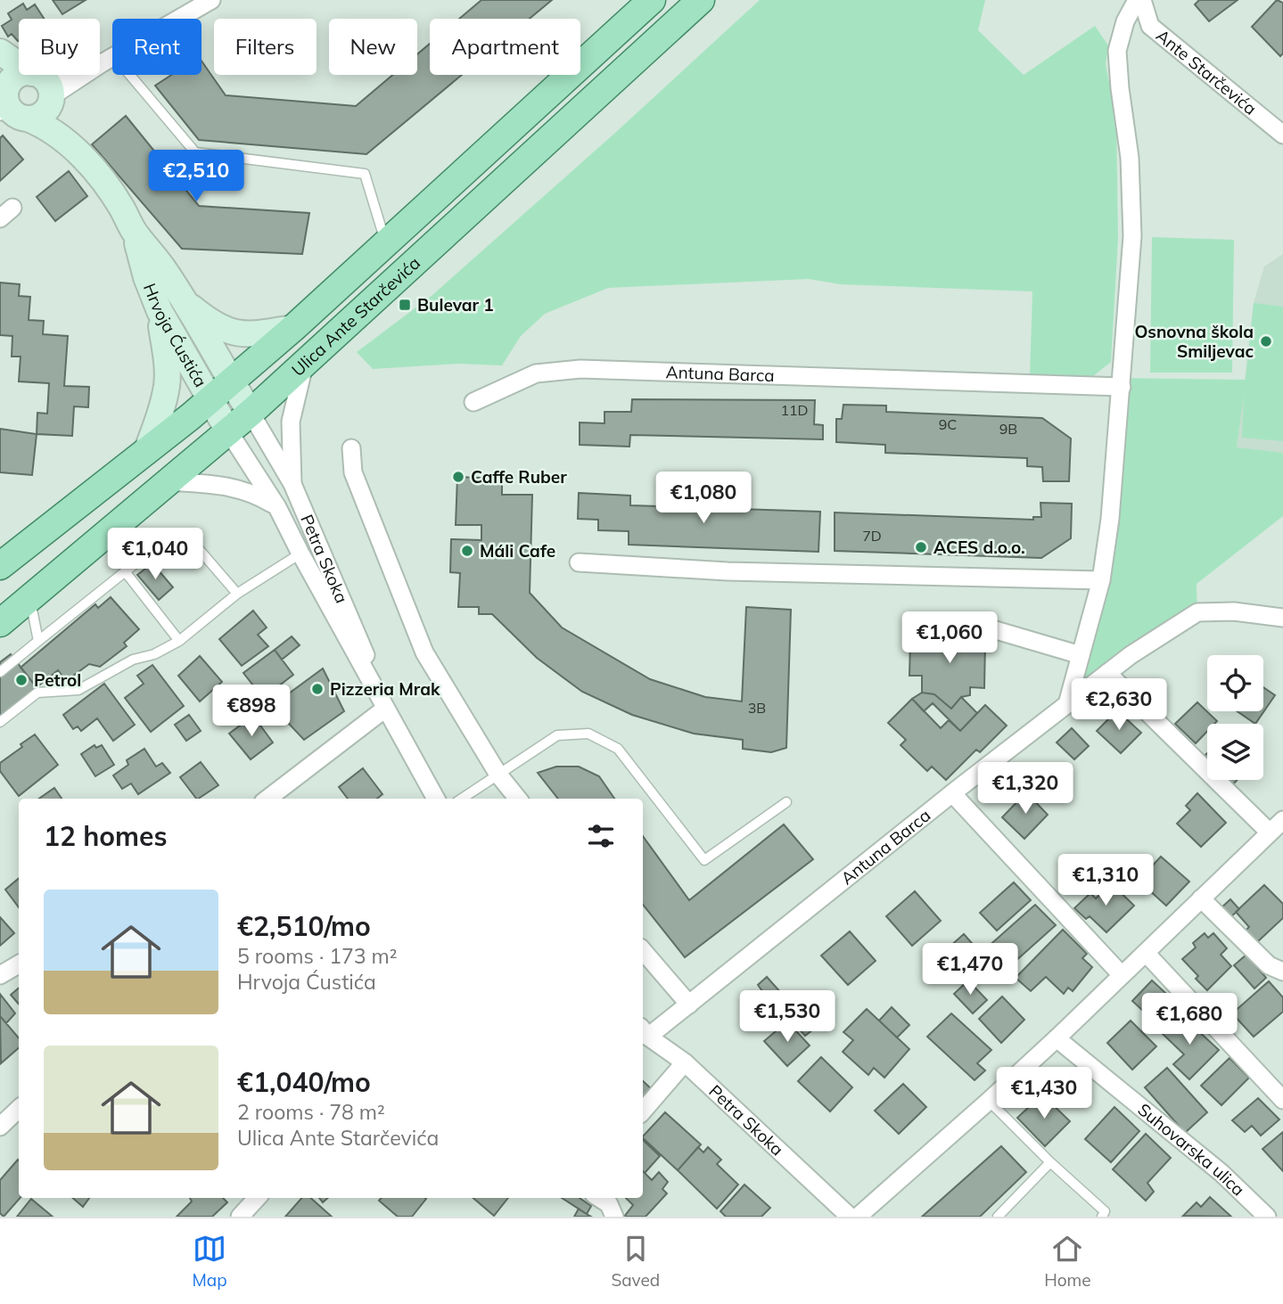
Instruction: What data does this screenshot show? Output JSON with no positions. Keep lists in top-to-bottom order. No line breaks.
{"streets":{"main road":["Ulica Ante Starčevića","Hrvoja Ćustića"],"street":["Ante Starčevića","Antuna Barca","Petra Skoka","Suhovarska ulica"]},"crossings":[["Ulica Ante Starčevića","Hrvoja Ćustića"],["Ulica Ante Starčevića","Petra Skoka"],["Hrvoja Ćustića","Petra Skoka"],["Antuna Barca","Petra Skoka"]],"places":{"transit":["Bulevar 1"],"other":["Osnovna škola Smiljevac","Caffe Ruber","ACES d.o.o.","Máli Cafe","Petrol","Pizzeria Mrak"]},"house_numbers":["11D","9C","9B","7D","3B"],"page":{"chip":["Buy","Rent","Filters","New","Apartment"],"price":["€2,510","€1,080","€1,040","€1,060","€2,630","€898","€1,320","€1,310","€1,470","€1,530","€1,680","€1,430"],"heading":"12 homes","list":[{"name":"€2,510/mo","note":"5 rooms · 173 m² · Hrvoja Ćustića"},{"name":"€1,040/mo","note":"2 rooms · 78 m² · Ulica Ante Starčevića"}],"tabs":["Map","Saved","Home"]}}
